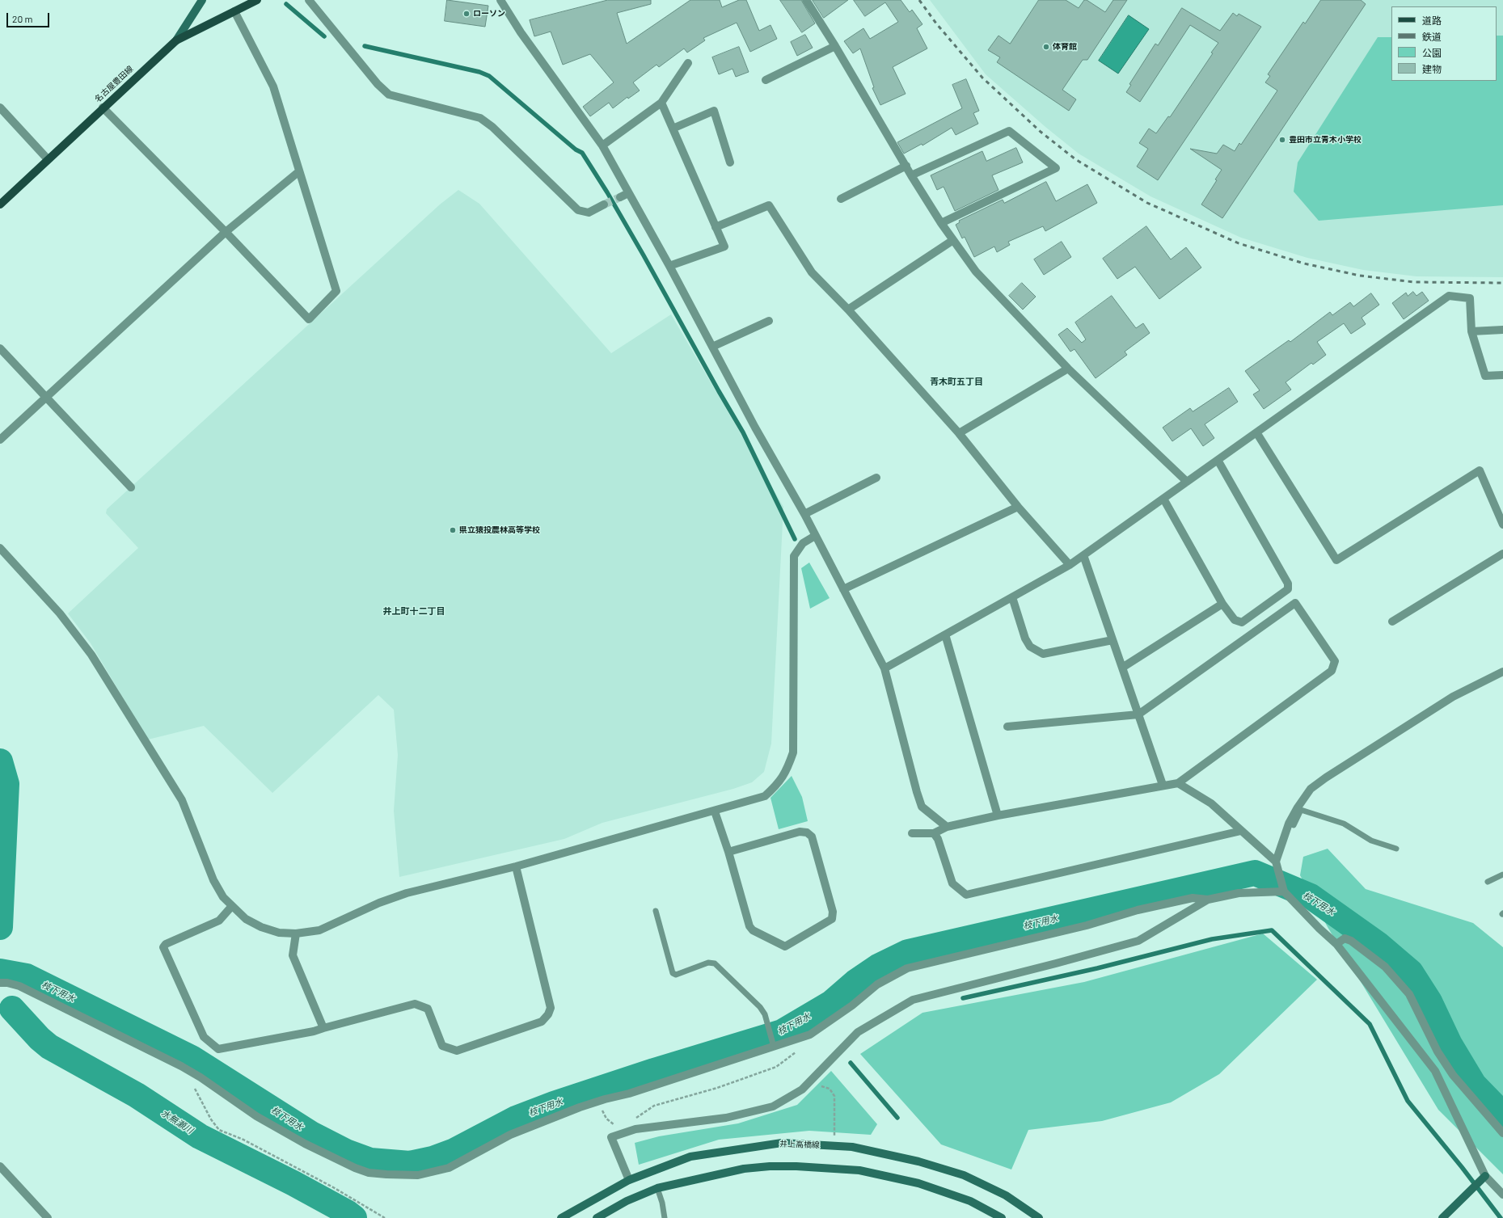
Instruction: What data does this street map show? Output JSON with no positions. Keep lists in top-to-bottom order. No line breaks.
{"streets":{"main road":["名古屋豊田線"],"street":["井上高橋線"]},"districts":["青木町五丁目","井上町十二丁目"],"water":["枝下用水","水無瀬川"],"places":["ローソン","体育館","豊田市立青木小学校","県立猿投農林高等学校"],"legend":["道路","鉄道","公園","建物"],"scale_bar":"20 m"}
